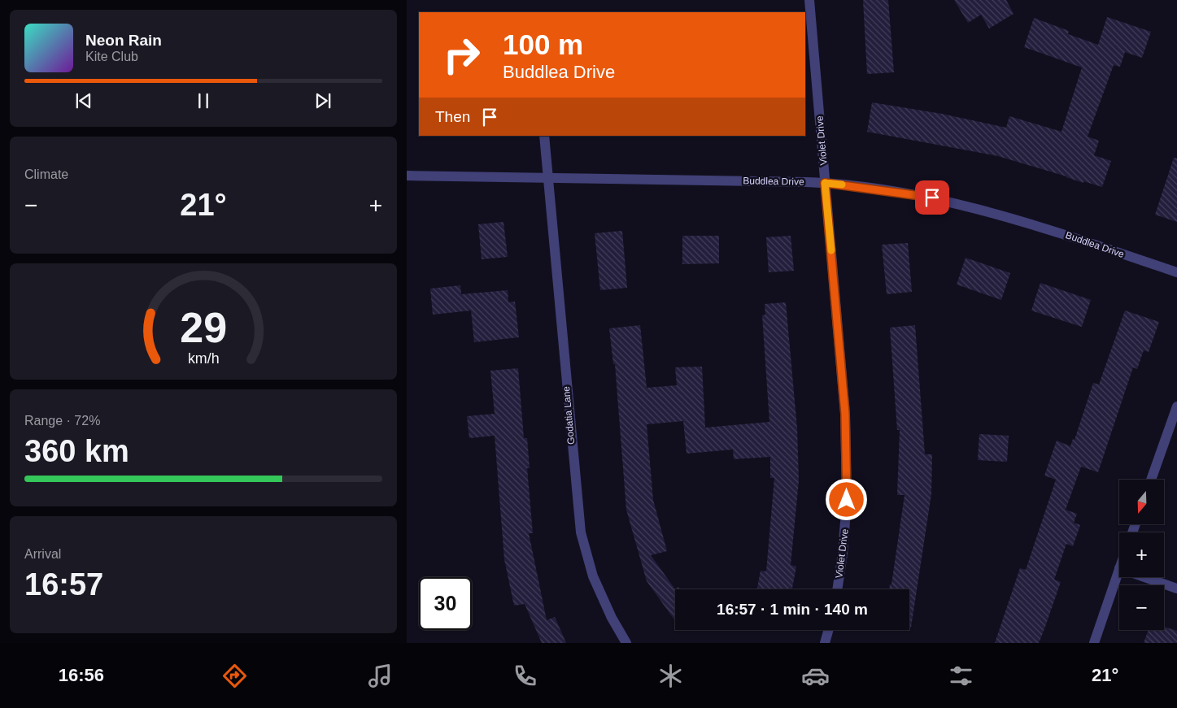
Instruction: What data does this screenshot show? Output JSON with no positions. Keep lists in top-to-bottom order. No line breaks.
{"streets":{"street":["Violet Drive","Buddlea Drive","Godatia Lane"]},"crossings":[["Violet Drive","Buddlea Drive"],["Buddlea Drive","Godatia Lane"]],"north":"bottom","page":{"turn":["100 m","Buddlea Drive"],"song":["Neon Rain","Kite Club"],"then":"Then","tile":["Climate",["Range · 72%","360 km"],["Arrival","16:57"]],"heat":["−","21°","+"],"map_buttons":["+","−"],"limit":"30","trip":"16:57 · 1 min · 140 m","tabs":["16:56","21°"],"gauge":["29","km/h"]}}
